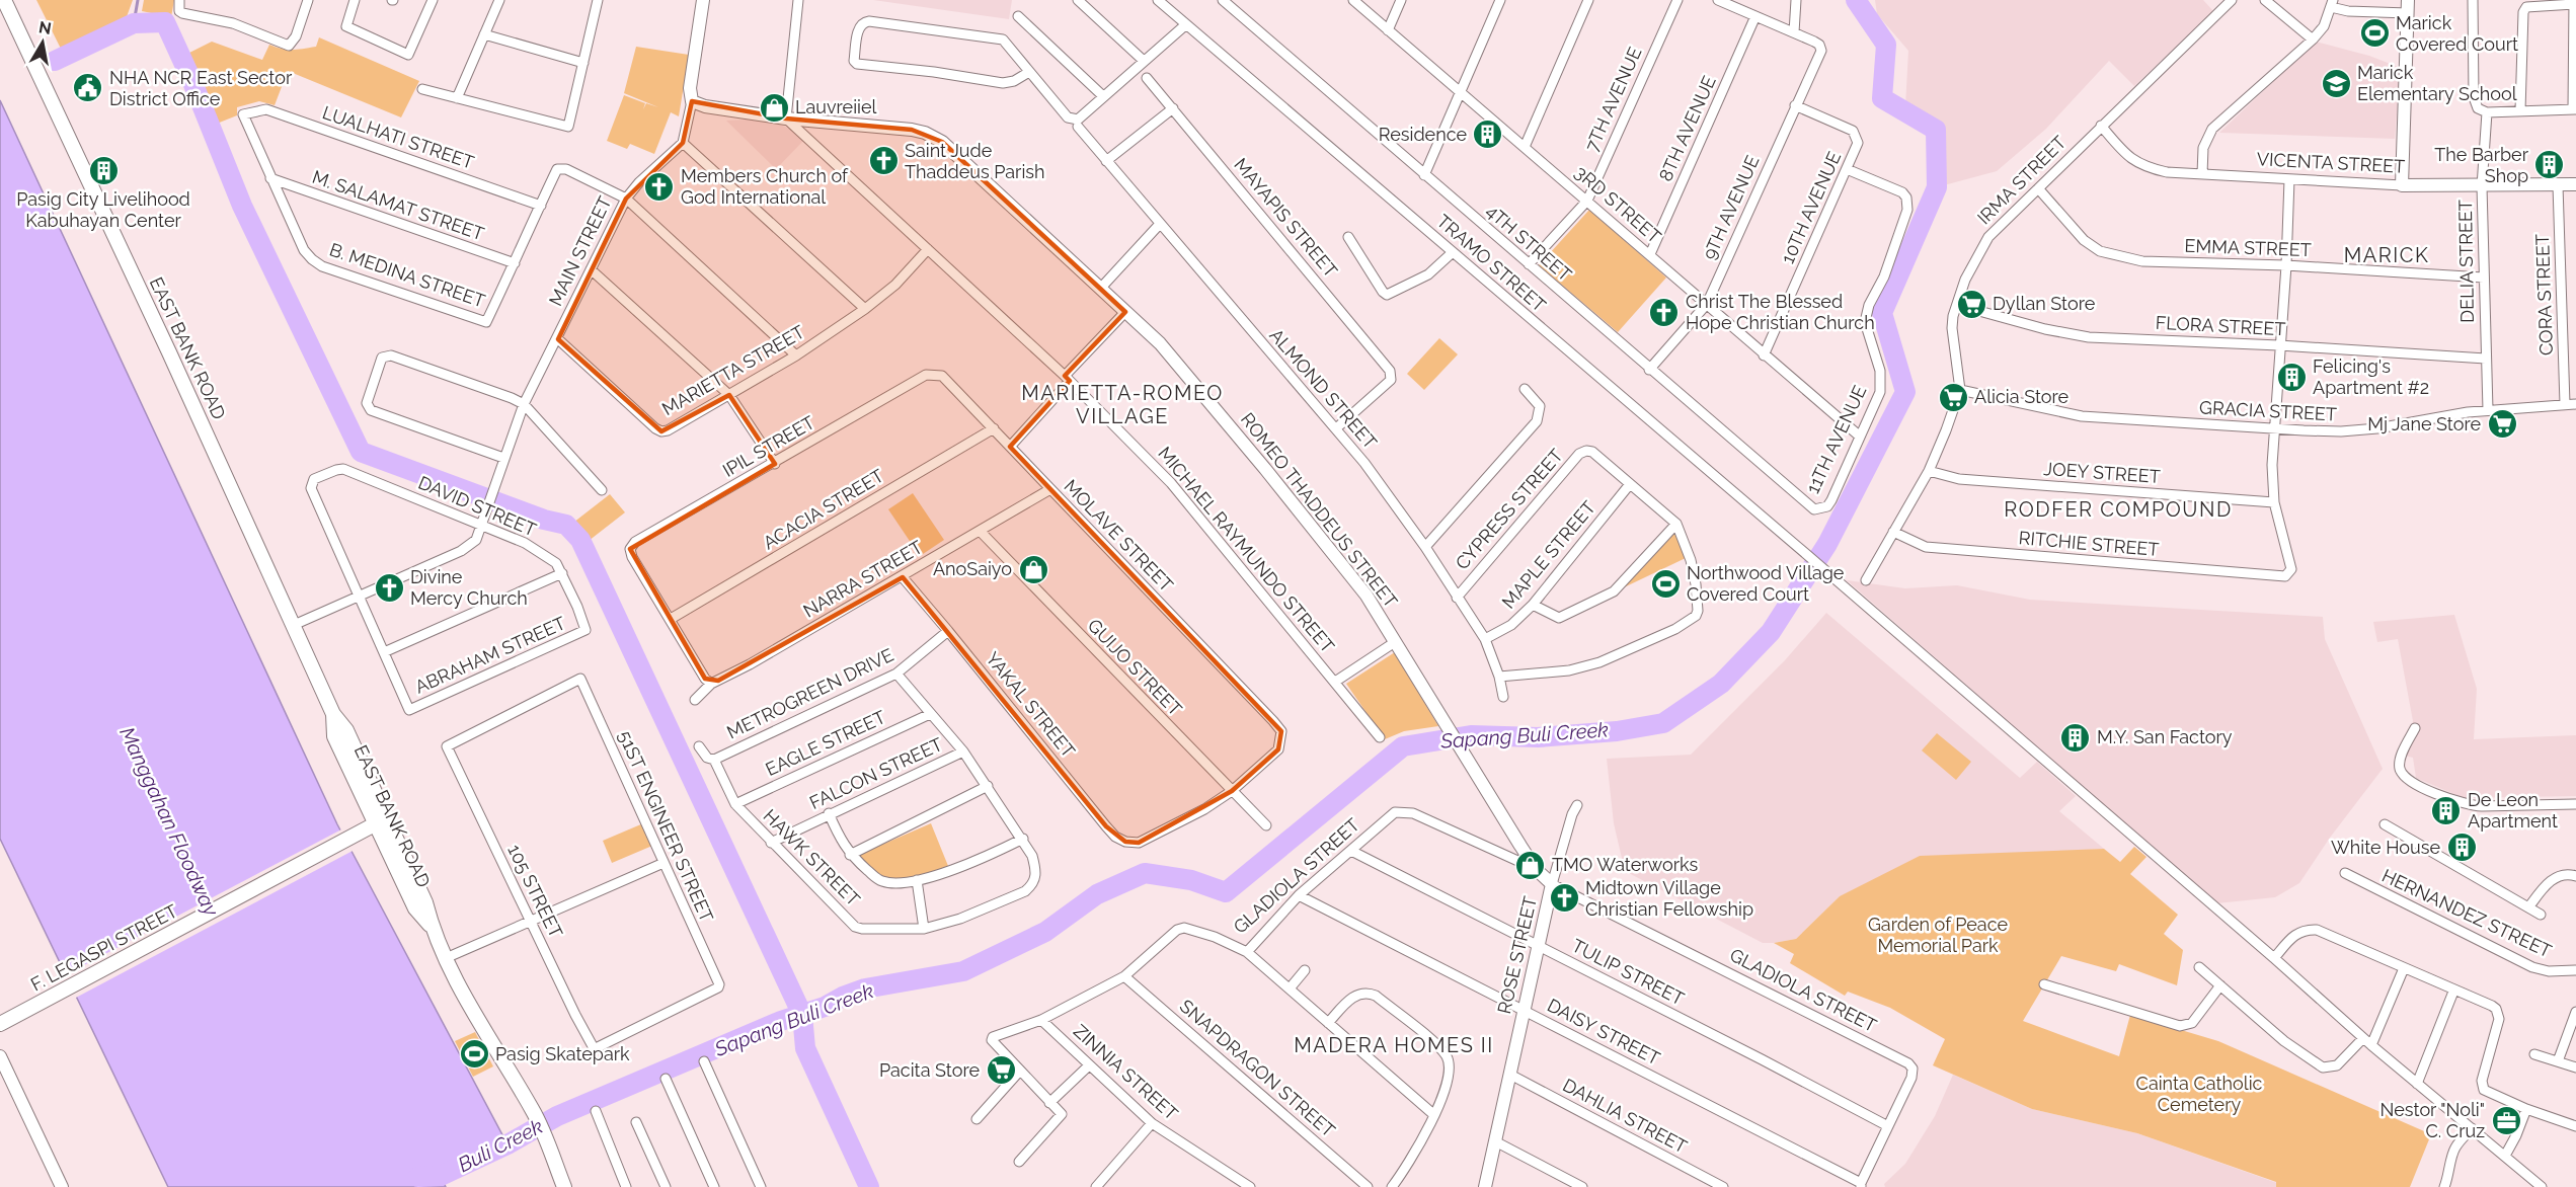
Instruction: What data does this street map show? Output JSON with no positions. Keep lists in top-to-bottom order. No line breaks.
{"streets":{"main road":["EAST BANK ROAD","F. LEGASPI STREET"],"street":["7TH AVENUE","8TH AVENUE","LUALHATI STREET","VICENTA STREET","IRMA STREET","3RD STREET","M. SALAMAT STREET","9TH AVENUE","10TH AVENUE","MAYAPIS STREET","4TH STREET","EMMA STREET","MAIN STREET","DELIA STREET","TRAMO STREET","B. MEDINA STREET","CORA STREET","FLORA STREET","MARIETTA STREET","ALMOND STREET","GRACIA STREET","11TH AVENUE","IPIL STREET","JOEY STREET","DAVID STREET","ACACIA STREET","CYPRESS STREET","ROMEO THADDEUS STREET","MOLAVE STREET","RITCHIE STREET","MICHAEL RAYMUNDO STREET","MAPLE STREET","NARRA STREET","ABRAHAM STREET","GUIJO STREET","METROGREEN DRIVE","YAKAL STREET","EAGLE STREET","FALCON STREET","51ST ENGINEER STREET","HAWK STREET","GLADIOLA STREET","105 STREET","HERNANDEZ STREET","ROSE STREET","TULIP STREET","DAISY STREET","SNAPDRAGON STREET","ZINNIA STREET","DAHLIA STREET"]},"crossings":[["7TH AVENUE","3RD STREET"],["7TH AVENUE","4TH STREET"],["8TH AVENUE","3RD STREET"],["LUALHATI STREET","B. MEDINA STREET"],["VICENTA STREET","IRMA STREET"],["VICENTA STREET","DELIA STREET"],["VICENTA STREET","CORA STREET"],["IRMA STREET","EMMA STREET"],["IRMA STREET","FLORA STREET"],["IRMA STREET","GRACIA STREET"],["IRMA STREET","JOEY STREET"],["IRMA STREET","RITCHIE STREET"],["3RD STREET","9TH AVENUE"],["3RD STREET","10TH AVENUE"],["3RD STREET","11TH AVENUE"],["M. SALAMAT STREET","B. MEDINA STREET"],["9TH AVENUE","10TH AVENUE"],["9TH AVENUE","4TH STREET"],["10TH AVENUE","11TH AVENUE"],["MAYAPIS STREET","ALMOND STREET"],["4TH STREET","11TH AVENUE"],["EMMA STREET","DELIA STREET"],["MAIN STREET","B. MEDINA STREET"],["MAIN STREET","MARIETTA STREET"],["MAIN STREET","DAVID STREET"],["DELIA STREET","FLORA STREET"],["DELIA STREET","GRACIA STREET"],["CORA STREET","GRACIA STREET"],["EAST BANK ROAD","F. LEGASPI STREET"],["MARIETTA STREET","MICHAEL RAYMUNDO STREET"],["ALMOND STREET","CYPRESS STREET"],["ALMOND STREET","MAPLE STREET"],["IPIL STREET","ACACIA STREET"],["IPIL STREET","MOLAVE STREET"],["JOEY STREET","RITCHIE STREET"],["DAVID STREET","ABRAHAM STREET"],["ACACIA STREET","MOLAVE STREET"],["CYPRESS STREET","MAPLE STREET"],["ROMEO THADDEUS STREET","MICHAEL RAYMUNDO STREET"],["ROMEO THADDEUS STREET","GLADIOLA STREET"],["MOLAVE STREET","NARRA STREET"],["MOLAVE STREET","GUIJO STREET"],["MOLAVE STREET","YAKAL STREET"],["NARRA STREET","GUIJO STREET"],["NARRA STREET","YAKAL STREET"],["GUIJO STREET","YAKAL STREET"],["METROGREEN DRIVE","YAKAL STREET"],["METROGREEN DRIVE","HAWK STREET"],["EAGLE STREET","HAWK STREET"],["FALCON STREET","HAWK STREET"],["51ST ENGINEER STREET","105 STREET"],["GLADIOLA STREET","ROSE STREET"],["GLADIOLA STREET","TULIP STREET"],["GLADIOLA STREET","DAISY STREET"],["GLADIOLA STREET","SNAPDRAGON STREET"],["GLADIOLA STREET","ZINNIA STREET"],["ROSE STREET","TULIP STREET"],["ROSE STREET","DAISY STREET"],["ROSE STREET","DAHLIA STREET"]],"districts":["MARICK","MARIETTA-ROMEO VILLAGE","RODFER COMPOUND","MADERA HOMES II"],"water":["Sapang Buli Creek","Manggahan Floodway","Buli Creek"],"parks":["Garden of Peace Memorial Park","Cainta Catholic Cemetery"],"places":{"sports":["Marick Covered Court","Northwood Village Covered Court","Pasig Skatepark"],"school or university":["Marick Elementary School"],"public building":["NHA NCR East Sector District Office"],"shop":["Lauvreiiel","AnoSaiyo","TMO Waterworks"],"building":["Residence","The Barber Shop","Pasig City Livelihood Kabuhayan Center","Felicing's Apartment #2","M.Y. San Factory","De Leon Apartment","White House"],"church":["Saint Jude Thaddeus Parish","Members Church of God International","Christ The Blessed Hope Christian Church","Divine Mercy Church","Midtown Village Christian Fellowship"],"supermarket":["Dyllan Store","Alicia Store","Mj Jane Store","Pacita Store"],"office":["Nestor \"Noli\" C. Cruz"]},"north":"top"}
